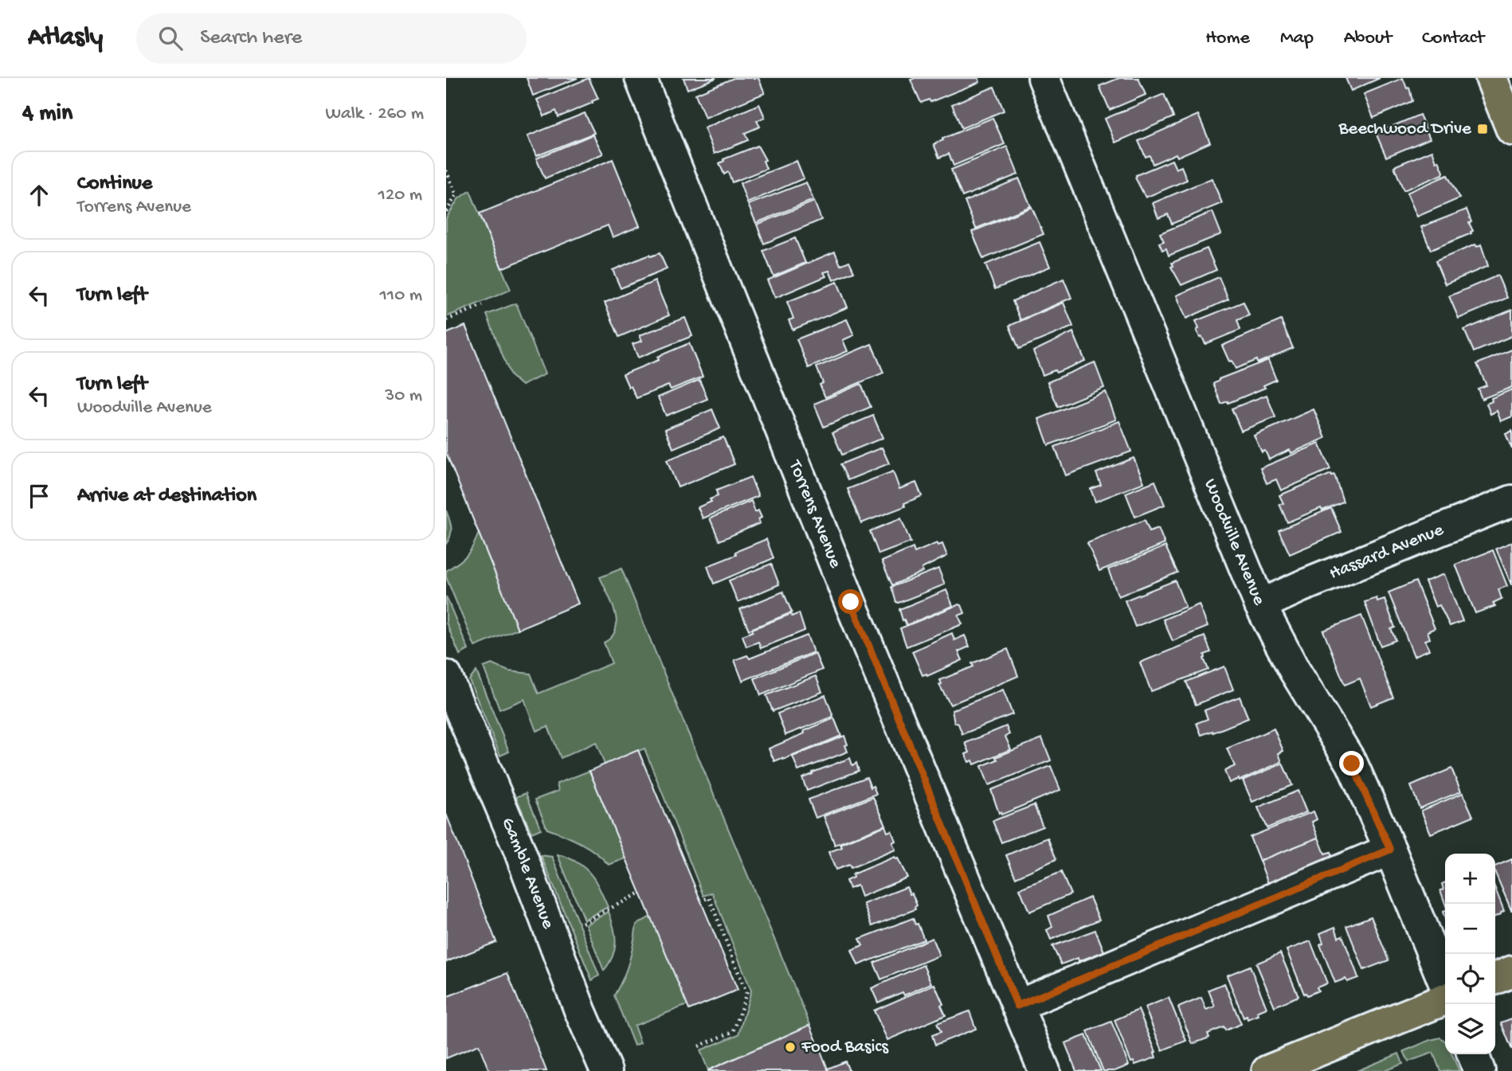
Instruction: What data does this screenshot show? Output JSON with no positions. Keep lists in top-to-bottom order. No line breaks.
{"streets":{"street":["Torrens Avenue","Woodville Avenue","Hassard Avenue","Gamble Avenue"]},"crossings":[["Woodville Avenue","Hassard Avenue"]],"places":{"transit":["Beechwood Drive"],"other":["Food Basics"]},"page":{"header":"Atlasly","search":"Search here","nav":["Home","Map","About","Contact"],"heading":["4 min","Walk · 260 m"],"list":[["Continue","Torrens Avenue","120 m"],["Turn left","110 m"],["Turn left","Woodville Avenue","30 m"],"Arrive at destination"],"map_buttons":["+","−"]}}
